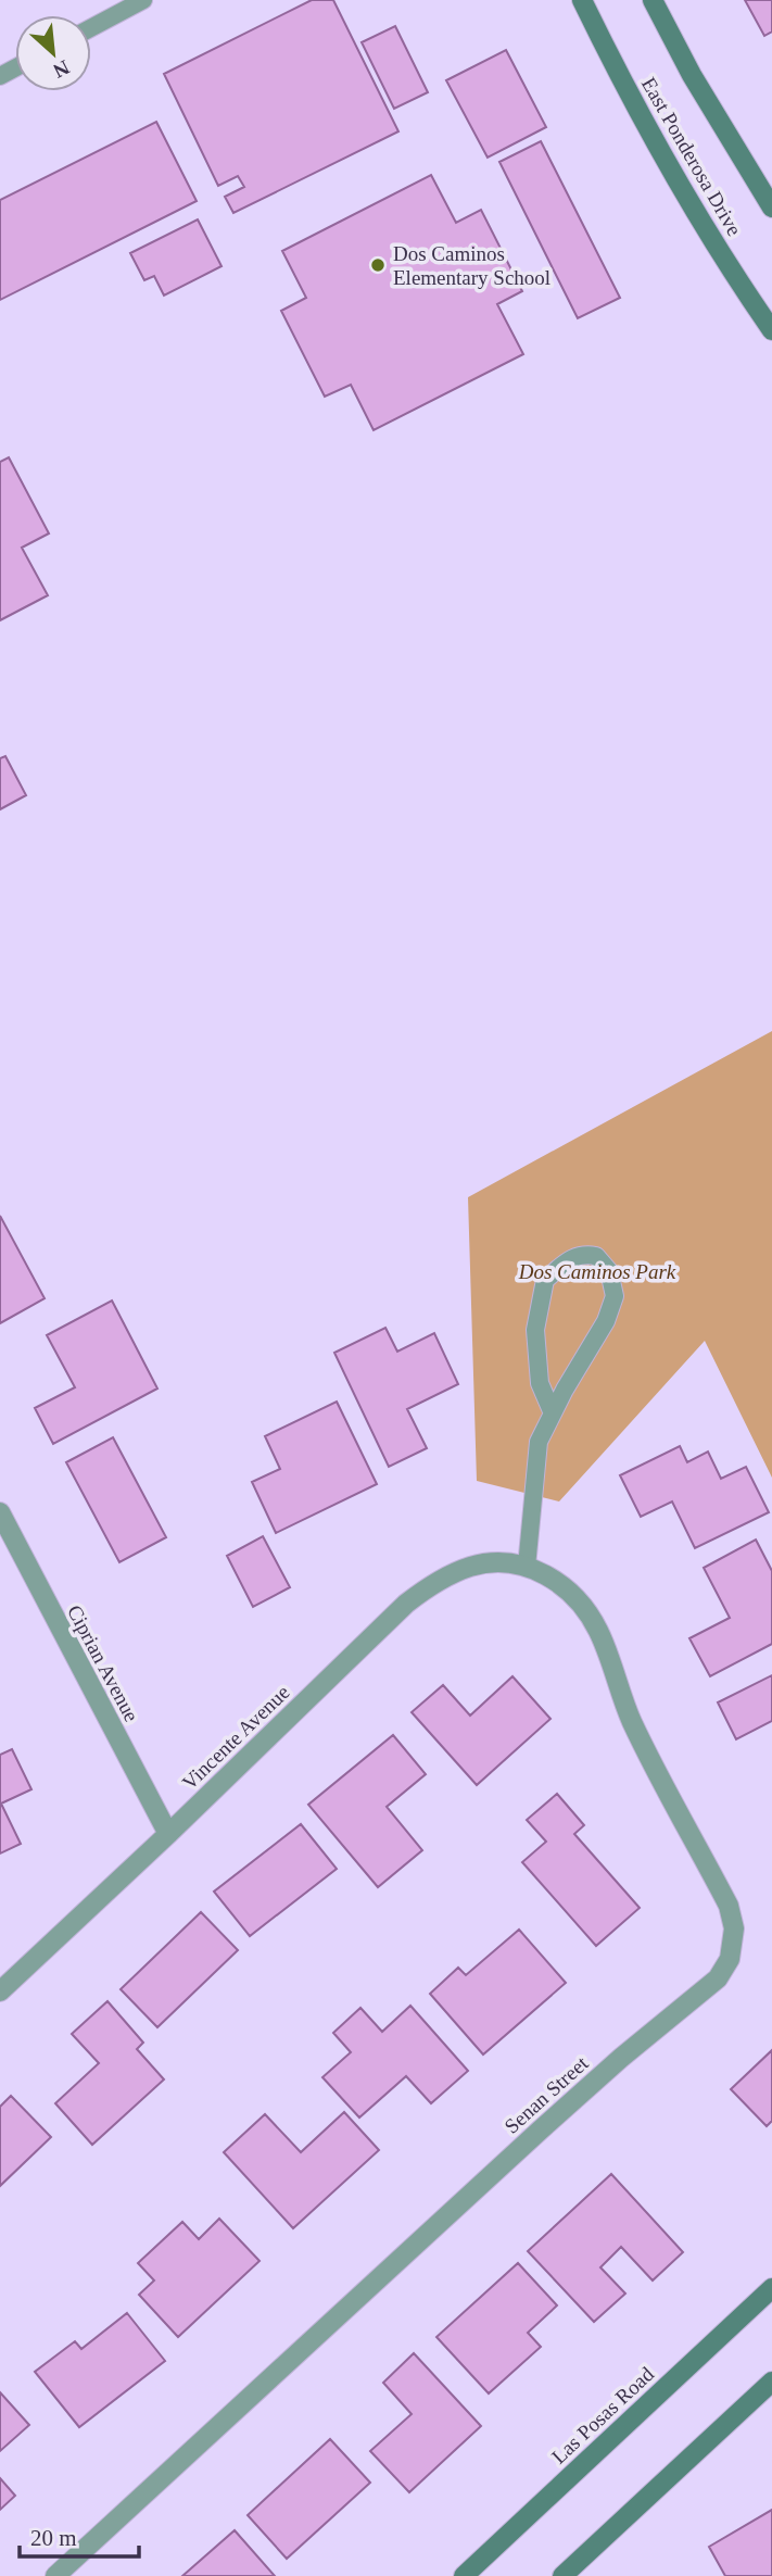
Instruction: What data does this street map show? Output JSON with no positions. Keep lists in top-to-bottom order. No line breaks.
{"streets":{"main road":["East Ponderosa Drive","Las Posas Road"],"street":["Ciprian Avenue","Vincente Avenue","Senan Street"]},"crossings":[["Ciprian Avenue","Vincente Avenue"],["Vincente Avenue","Senan Street"]],"parks":["Dos Caminos Park"],"places":["Dos Caminos Elementary School"],"scale_bar":"20 m","north":"bottom right"}
